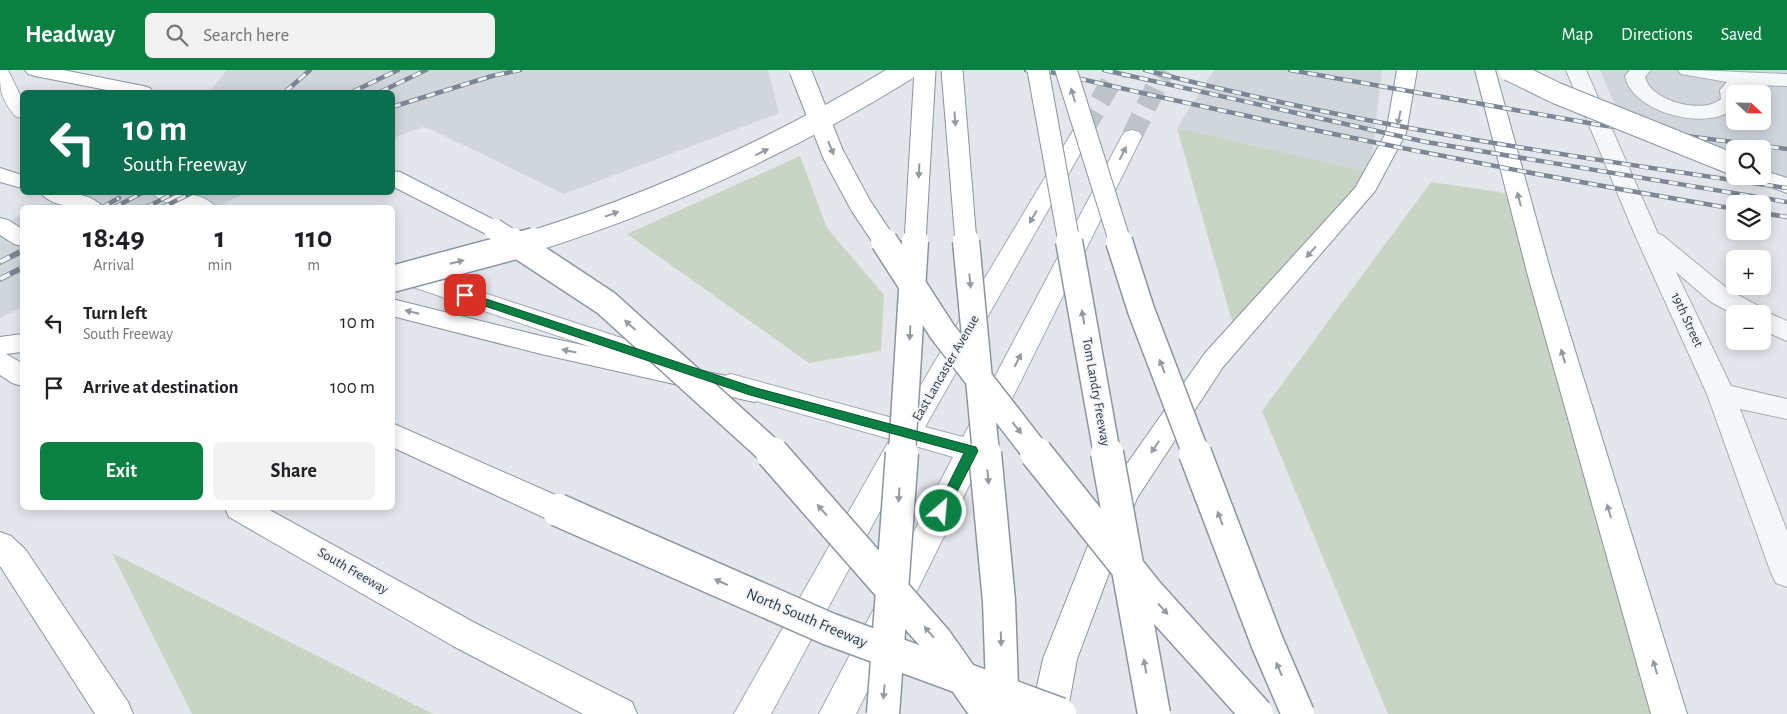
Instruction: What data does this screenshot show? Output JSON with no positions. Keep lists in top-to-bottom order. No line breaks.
{"streets":{"main road":["East Lancaster Avenue","Tom Landry Freeway","South Freeway","North South Freeway"],"street":["19th Street"]},"north":"right","page":{"header":"Headway","search":"Search here","nav":["Map","Directions","Saved"],"map_buttons":["+","−"],"turn":["10 m","South Freeway"],"eta":["18:49","Arrival","1","min","110","m"],"list":[{"name":"Turn left","note":"South Freeway","value":"10 m"},{"name":"Arrive at destination","value":"100 m"}],"buttons":["Exit","Share"]}}
